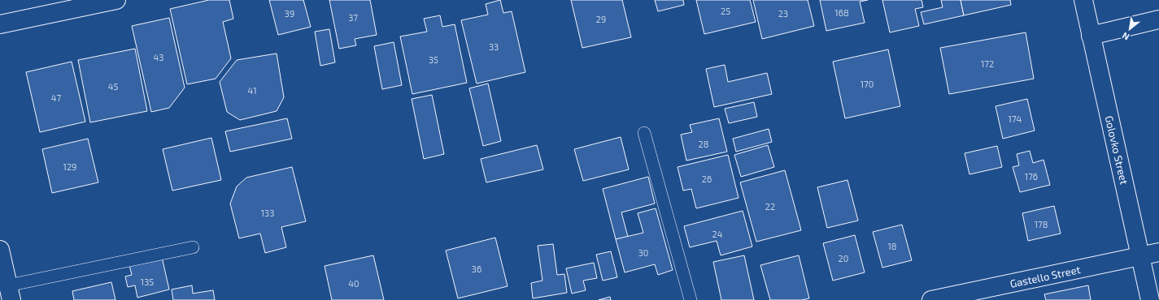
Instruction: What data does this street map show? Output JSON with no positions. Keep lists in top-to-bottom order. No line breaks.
{"streets":{"street":["Golovko Street","Gastello Street"]},"crossings":[["Golovko Street","Gastello Street"]],"house_numbers":["25","168","39","23","37","29","33","43","35","172","170","45","41","47","174","28","129","176","26","22","133","178","24","18","30","20","36","135","40"],"north":"bottom left"}
